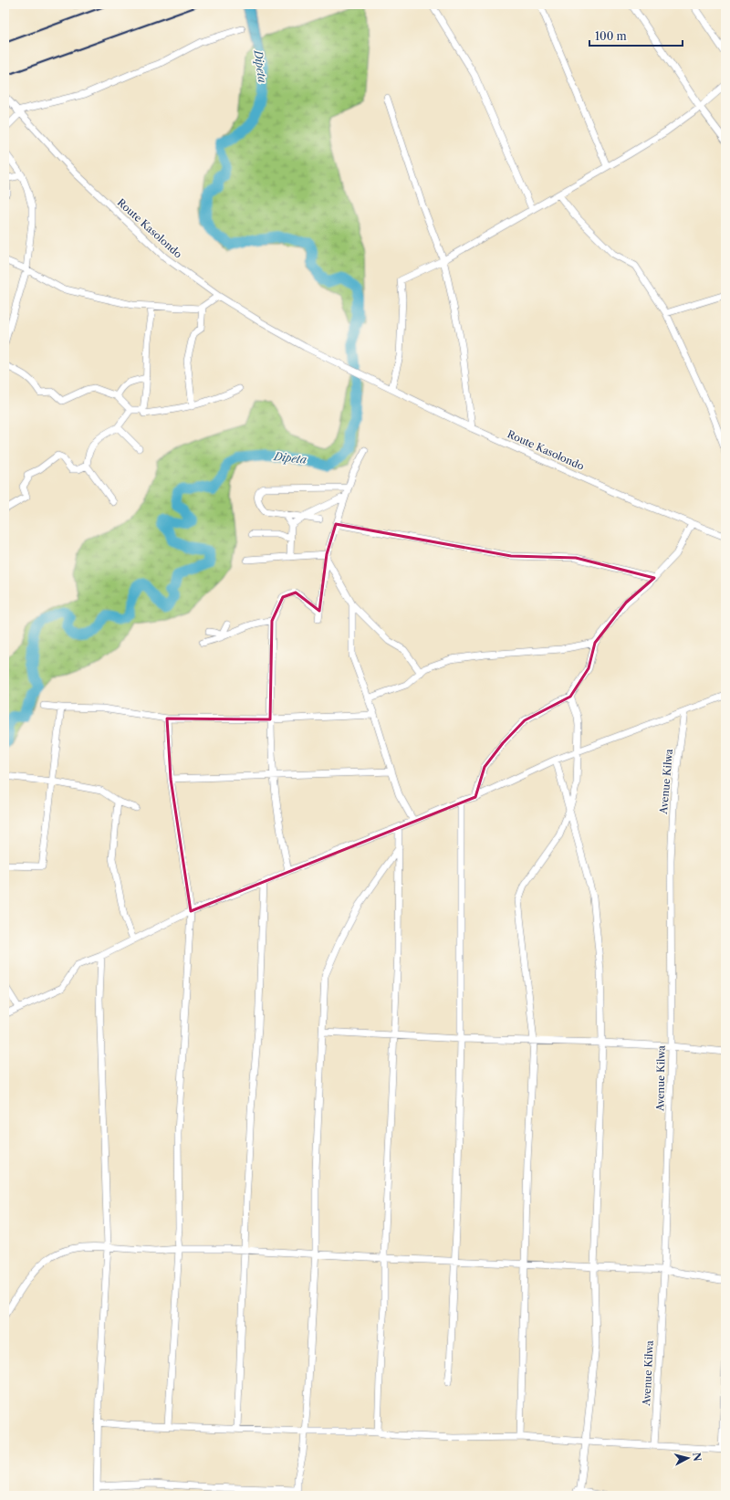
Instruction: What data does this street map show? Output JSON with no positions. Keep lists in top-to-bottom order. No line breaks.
{"streets":{"street":["Route Kasolondo","Avenue Kilwa"]},"water":["Dipeta"],"scale_bar":"100 m","north":"right"}
